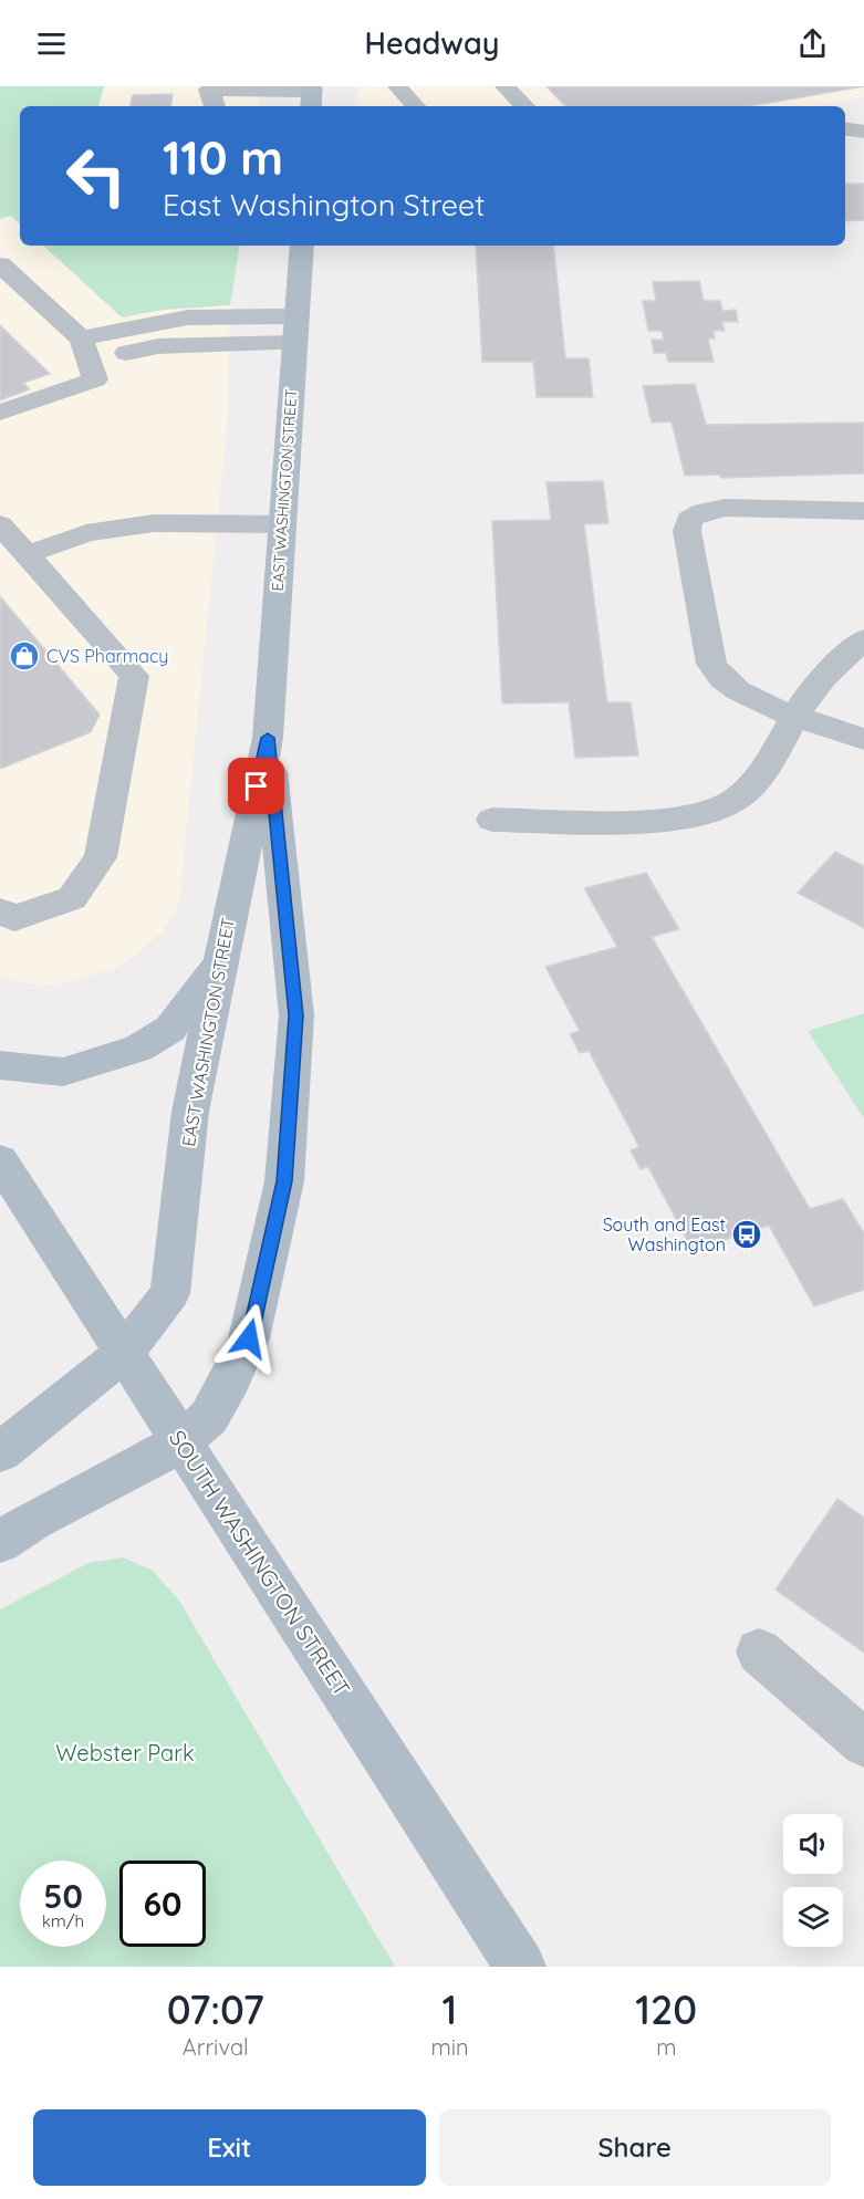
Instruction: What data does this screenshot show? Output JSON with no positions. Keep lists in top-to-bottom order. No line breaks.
{"streets":{"main road":["EAST WASHINGTON STREET","SOUTH WASHINGTON STREET"]},"crossings":[["EAST WASHINGTON STREET","SOUTH WASHINGTON STREET"]],"parks":["Webster Park"],"places":{"shop":["CVS Pharmacy"],"bus stop":["South and East Washington"]},"page":{"header":"Headway","turn":["110 m","East Washington Street"],"speed":"50 km/h","limit":"60","eta":["07:07","Arrival","1","min","120","m"],"buttons":["Exit","Share"]}}
